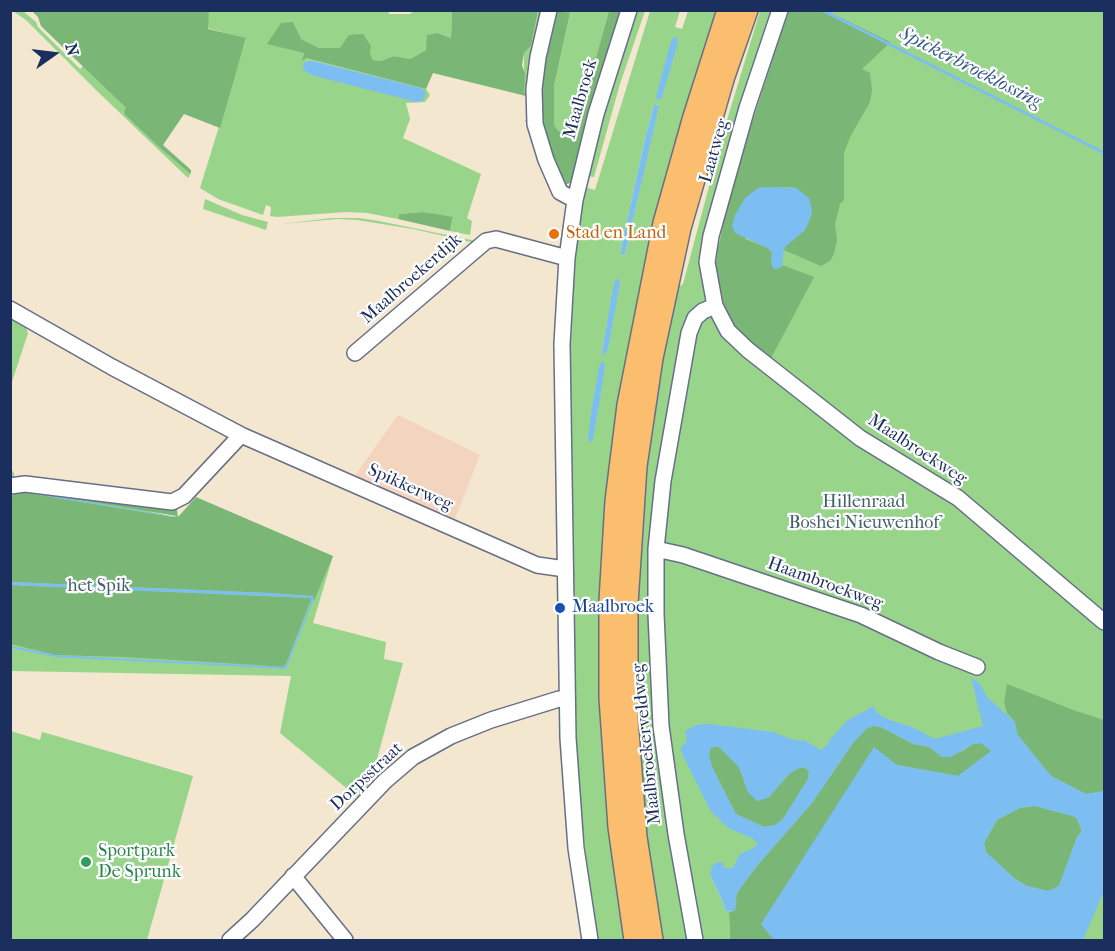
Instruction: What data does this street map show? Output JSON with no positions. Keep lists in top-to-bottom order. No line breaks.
{"streets":{"street":["Maalbroek","Laatweg","Maalbroekerdijk","Maalbroekweg","Spikkerweg","Haambroekweg","Maalbroekerveldweg","Dorpsstraat"]},"crossings":[["Maalbroek","Maalbroekerdijk"],["Maalbroek","Spikkerweg"],["Maalbroek","Dorpsstraat"],["Laatweg","Maalbroekweg"],["Laatweg","Maalbroekerveldweg"],["Maalbroekweg","Maalbroekerveldweg"],["Haambroekweg","Maalbroekerveldweg"]],"water":["Spickerbroeklossing"],"parks":["Hillenraad Boshei Nieuwenhof","het Spik"],"places":["Stad en Land","Maalbroek","Sportpark De Sprunk"],"north":"right"}
